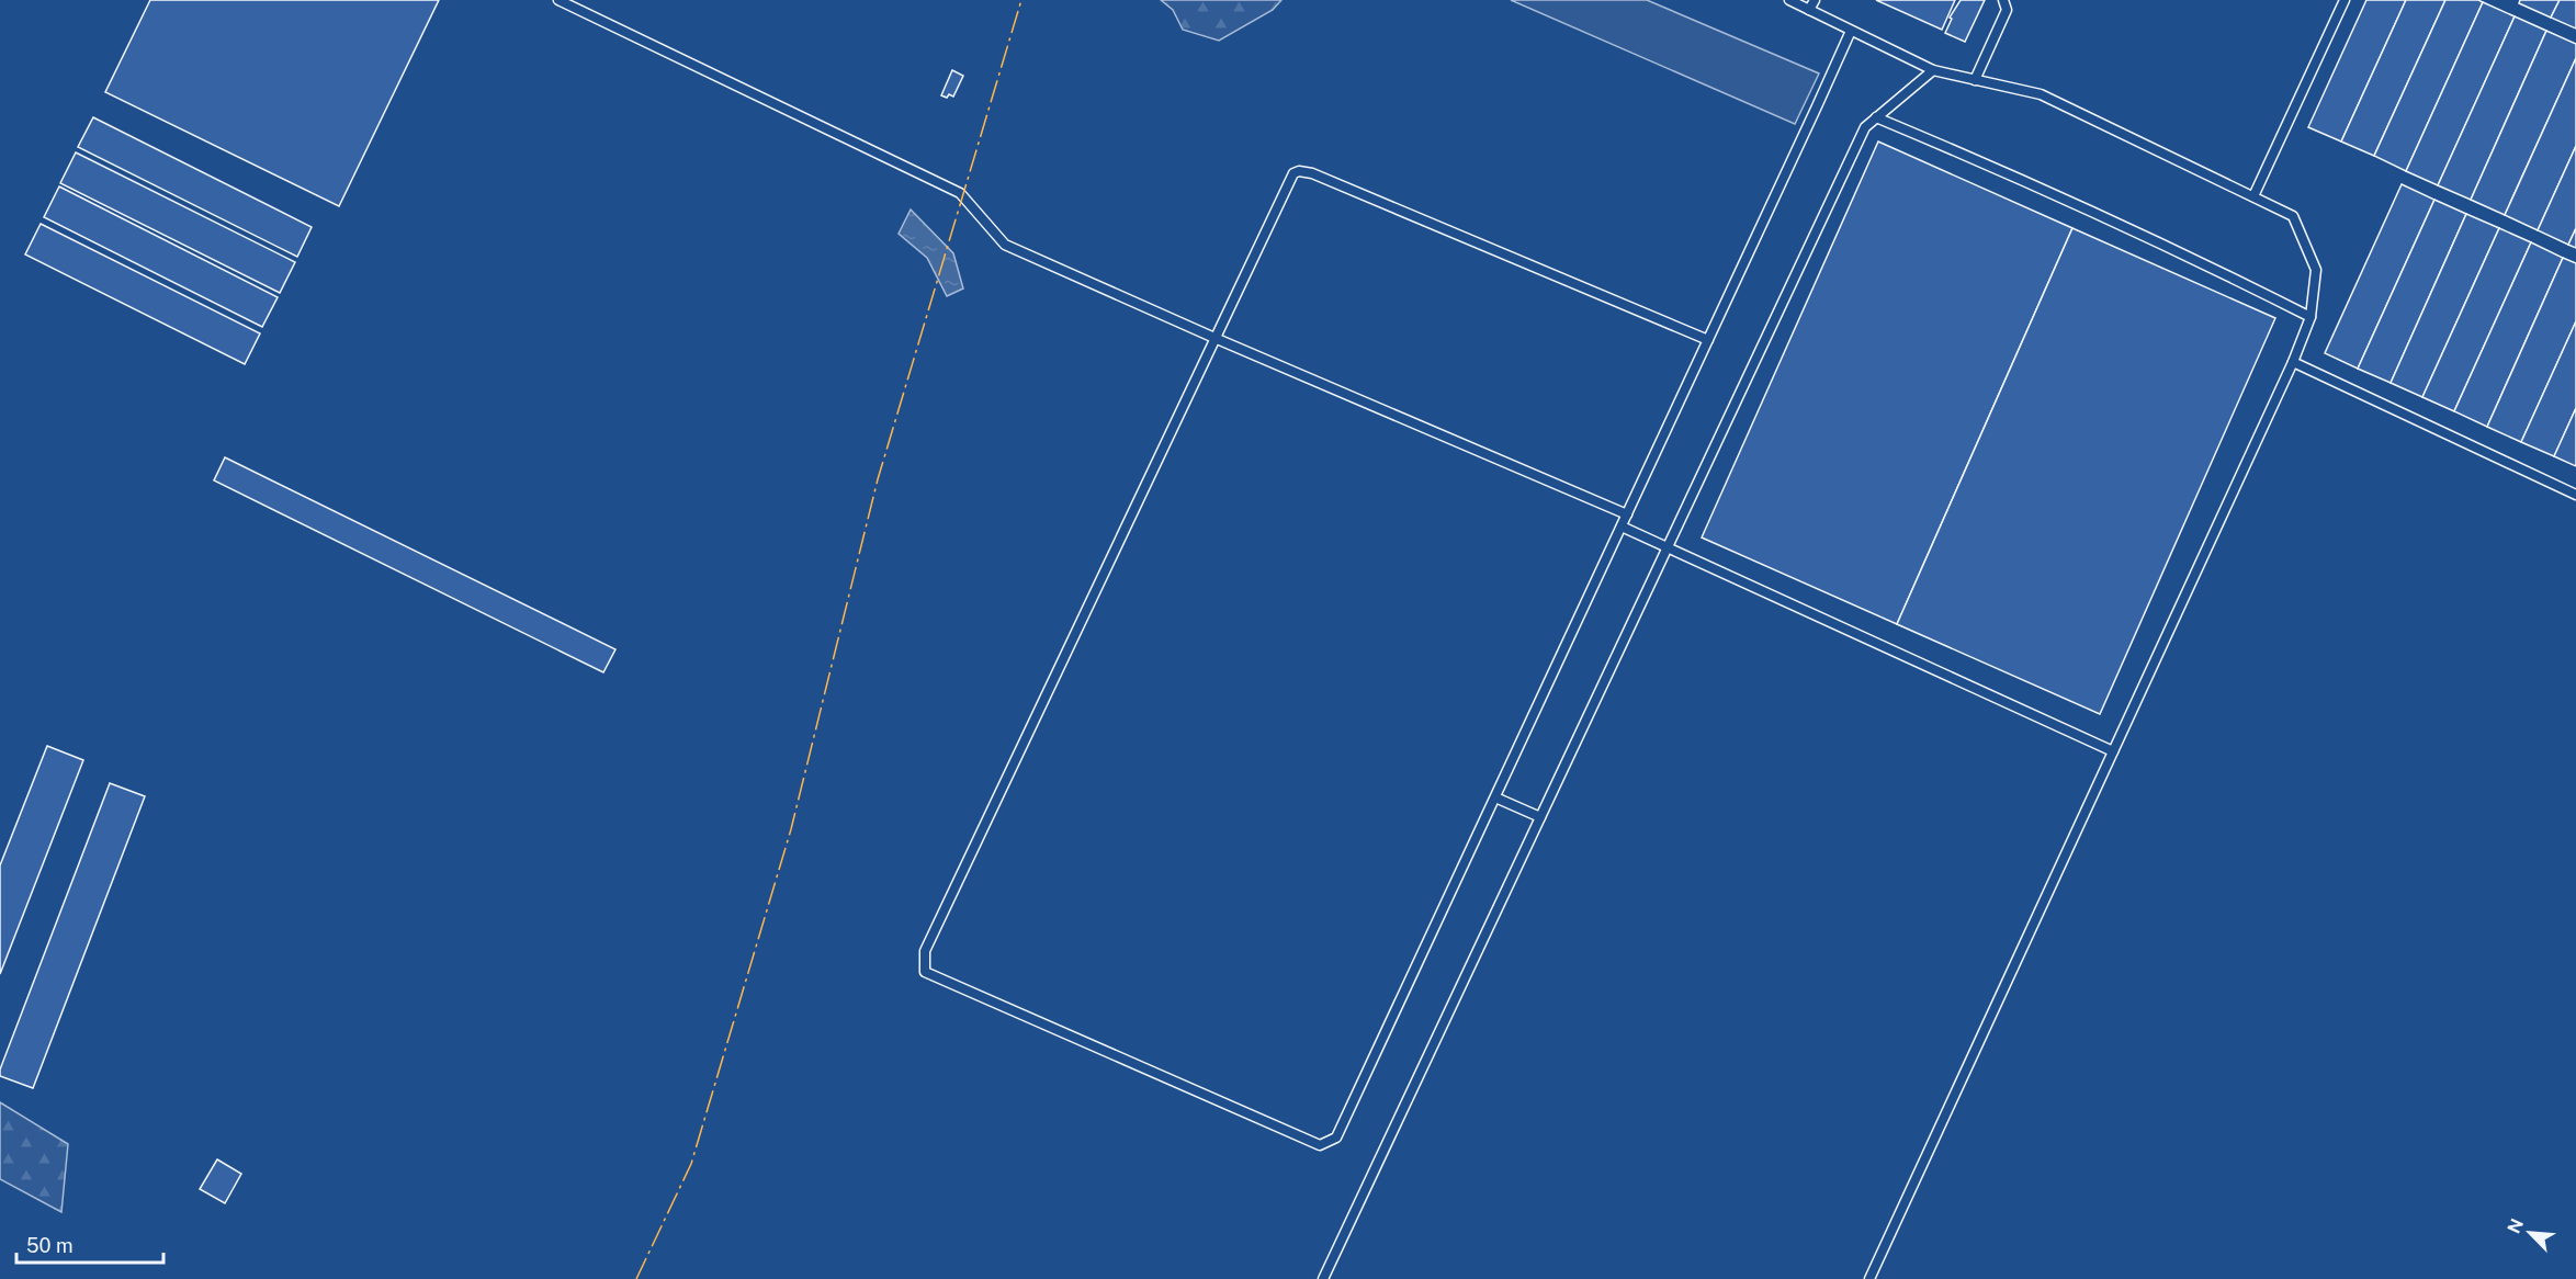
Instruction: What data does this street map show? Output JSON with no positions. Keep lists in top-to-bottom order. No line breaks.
{"scale_bar":"50 m","north":"top left"}
